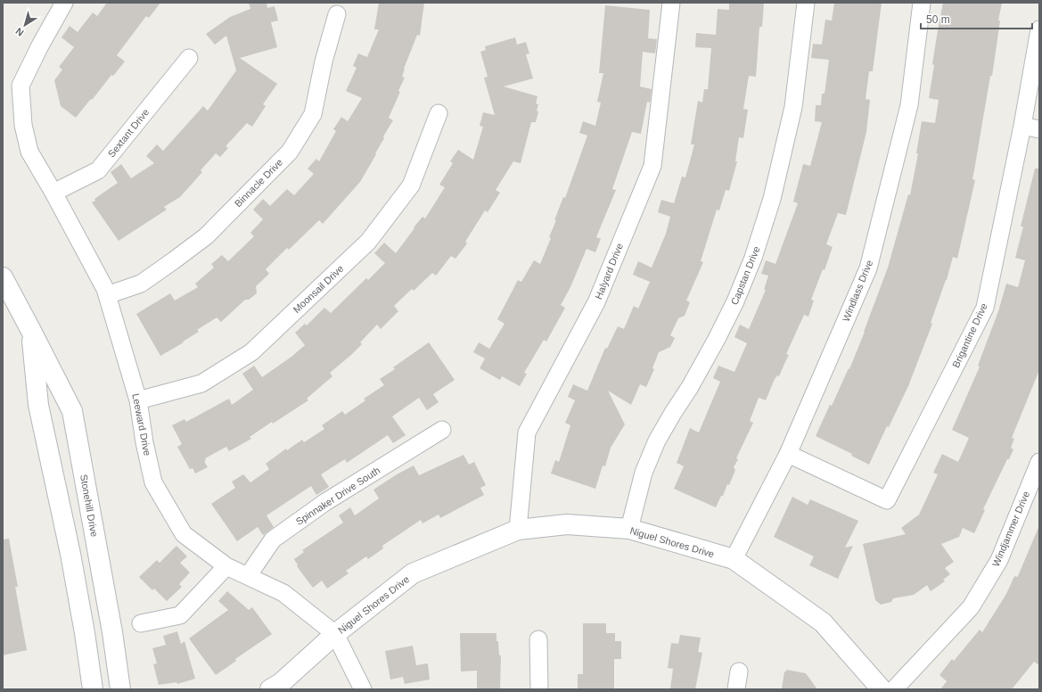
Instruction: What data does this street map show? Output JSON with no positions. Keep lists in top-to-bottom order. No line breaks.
{"streets":{"main road":["Stonehill Drive","Niguel Shores Drive"],"street":["Sextant Drive","Binnacle Drive","Halyard Drive","Capstan Drive","Moonsail Drive","Windlass Drive","Brigantine Drive","Leeward Drive","Spinnaker Drive South","Windjammer Drive"]},"crossings":[["Sextant Drive","Leeward Drive"],["Binnacle Drive","Leeward Drive"],["Halyard Drive","Niguel Shores Drive"],["Capstan Drive","Niguel Shores Drive"],["Moonsail Drive","Leeward Drive"],["Windlass Drive","Brigantine Drive"],["Windlass Drive","Niguel Shores Drive"],["Leeward Drive","Spinnaker Drive South"],["Leeward Drive","Niguel Shores Drive"]],"scale_bar":"50 m","north":"bottom left"}
